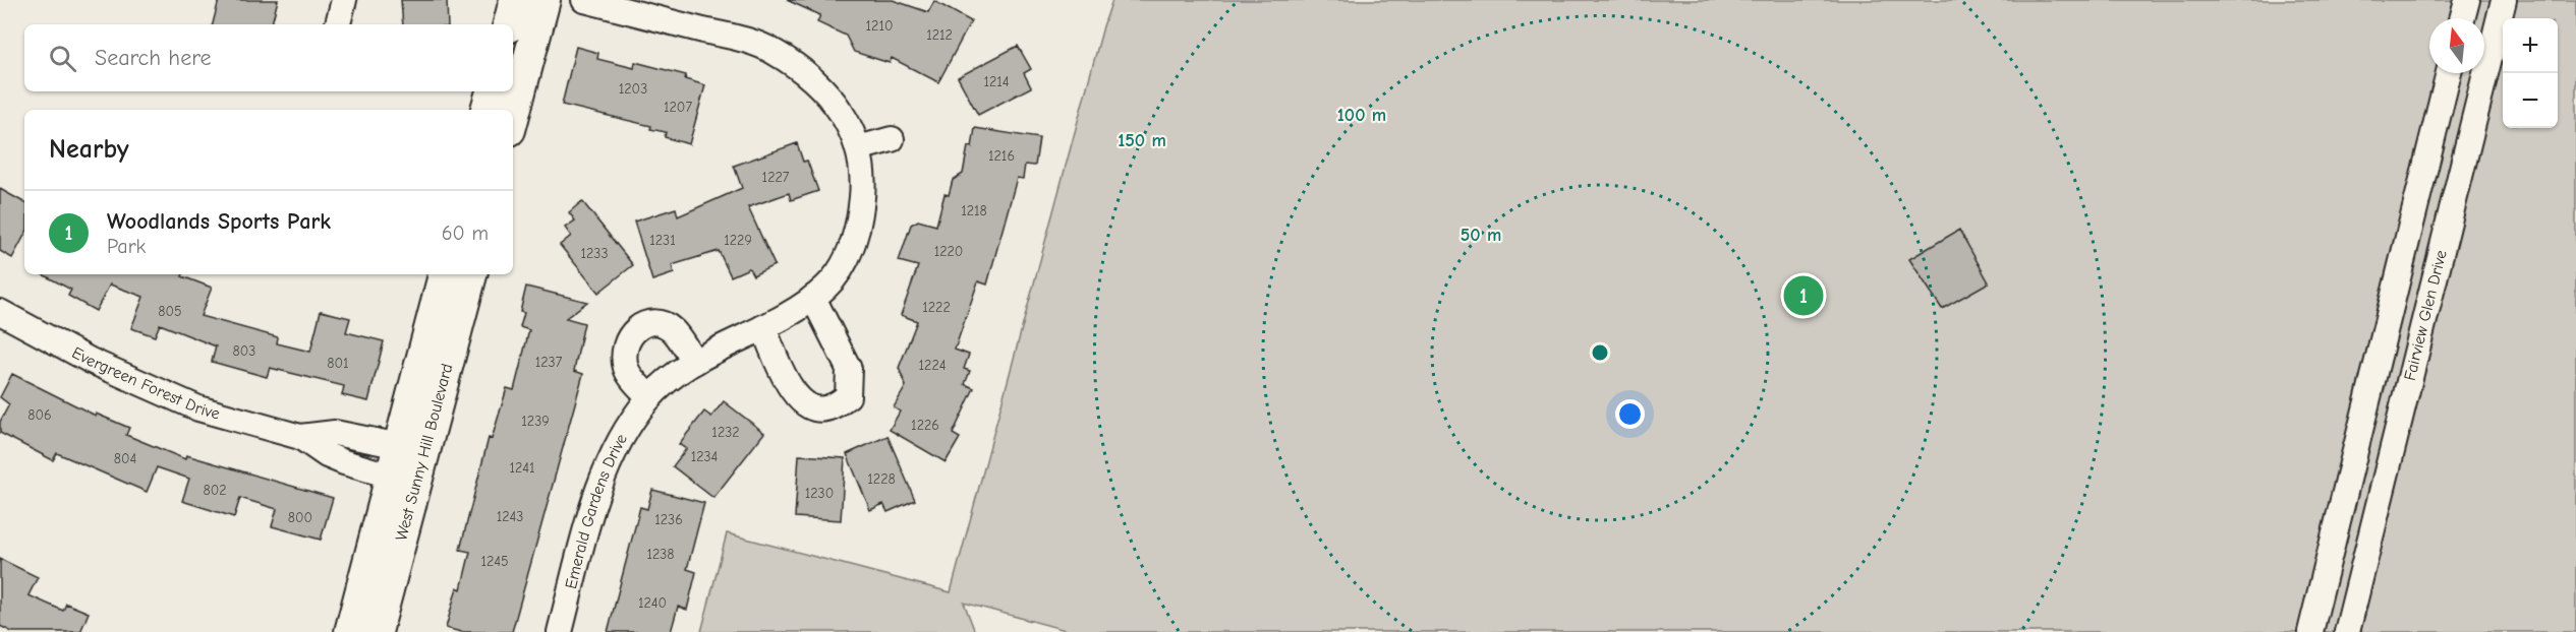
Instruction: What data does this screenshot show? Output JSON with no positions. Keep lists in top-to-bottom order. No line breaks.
{"streets":{"street":["Fairview Glen Drive","Evergreen Forest Drive","West Sunny Hill Boulevard","Emerald Gardens Drive"]},"crossings":[["Evergreen Forest Drive","West Sunny Hill Boulevard"]],"house_numbers":["1210","1212","1214","1203","1207","1216","1227","1218","1231","1229","1220","1233","1222","805","803","1237","801","1224","806","1239","1226","1232","1234","804","1241","1228","802","1230","1243","800","1236","1238","1245","1240"],"north":"top","page":{"map_buttons":["+","−"],"search":"Search here","heading":"Nearby","list":[{"mark":"1","name":"Woodlands Sports Park","note":"Park","value":"60 m"}],"pins":"1"},"rings":["100 m","150 m","50 m"]}
